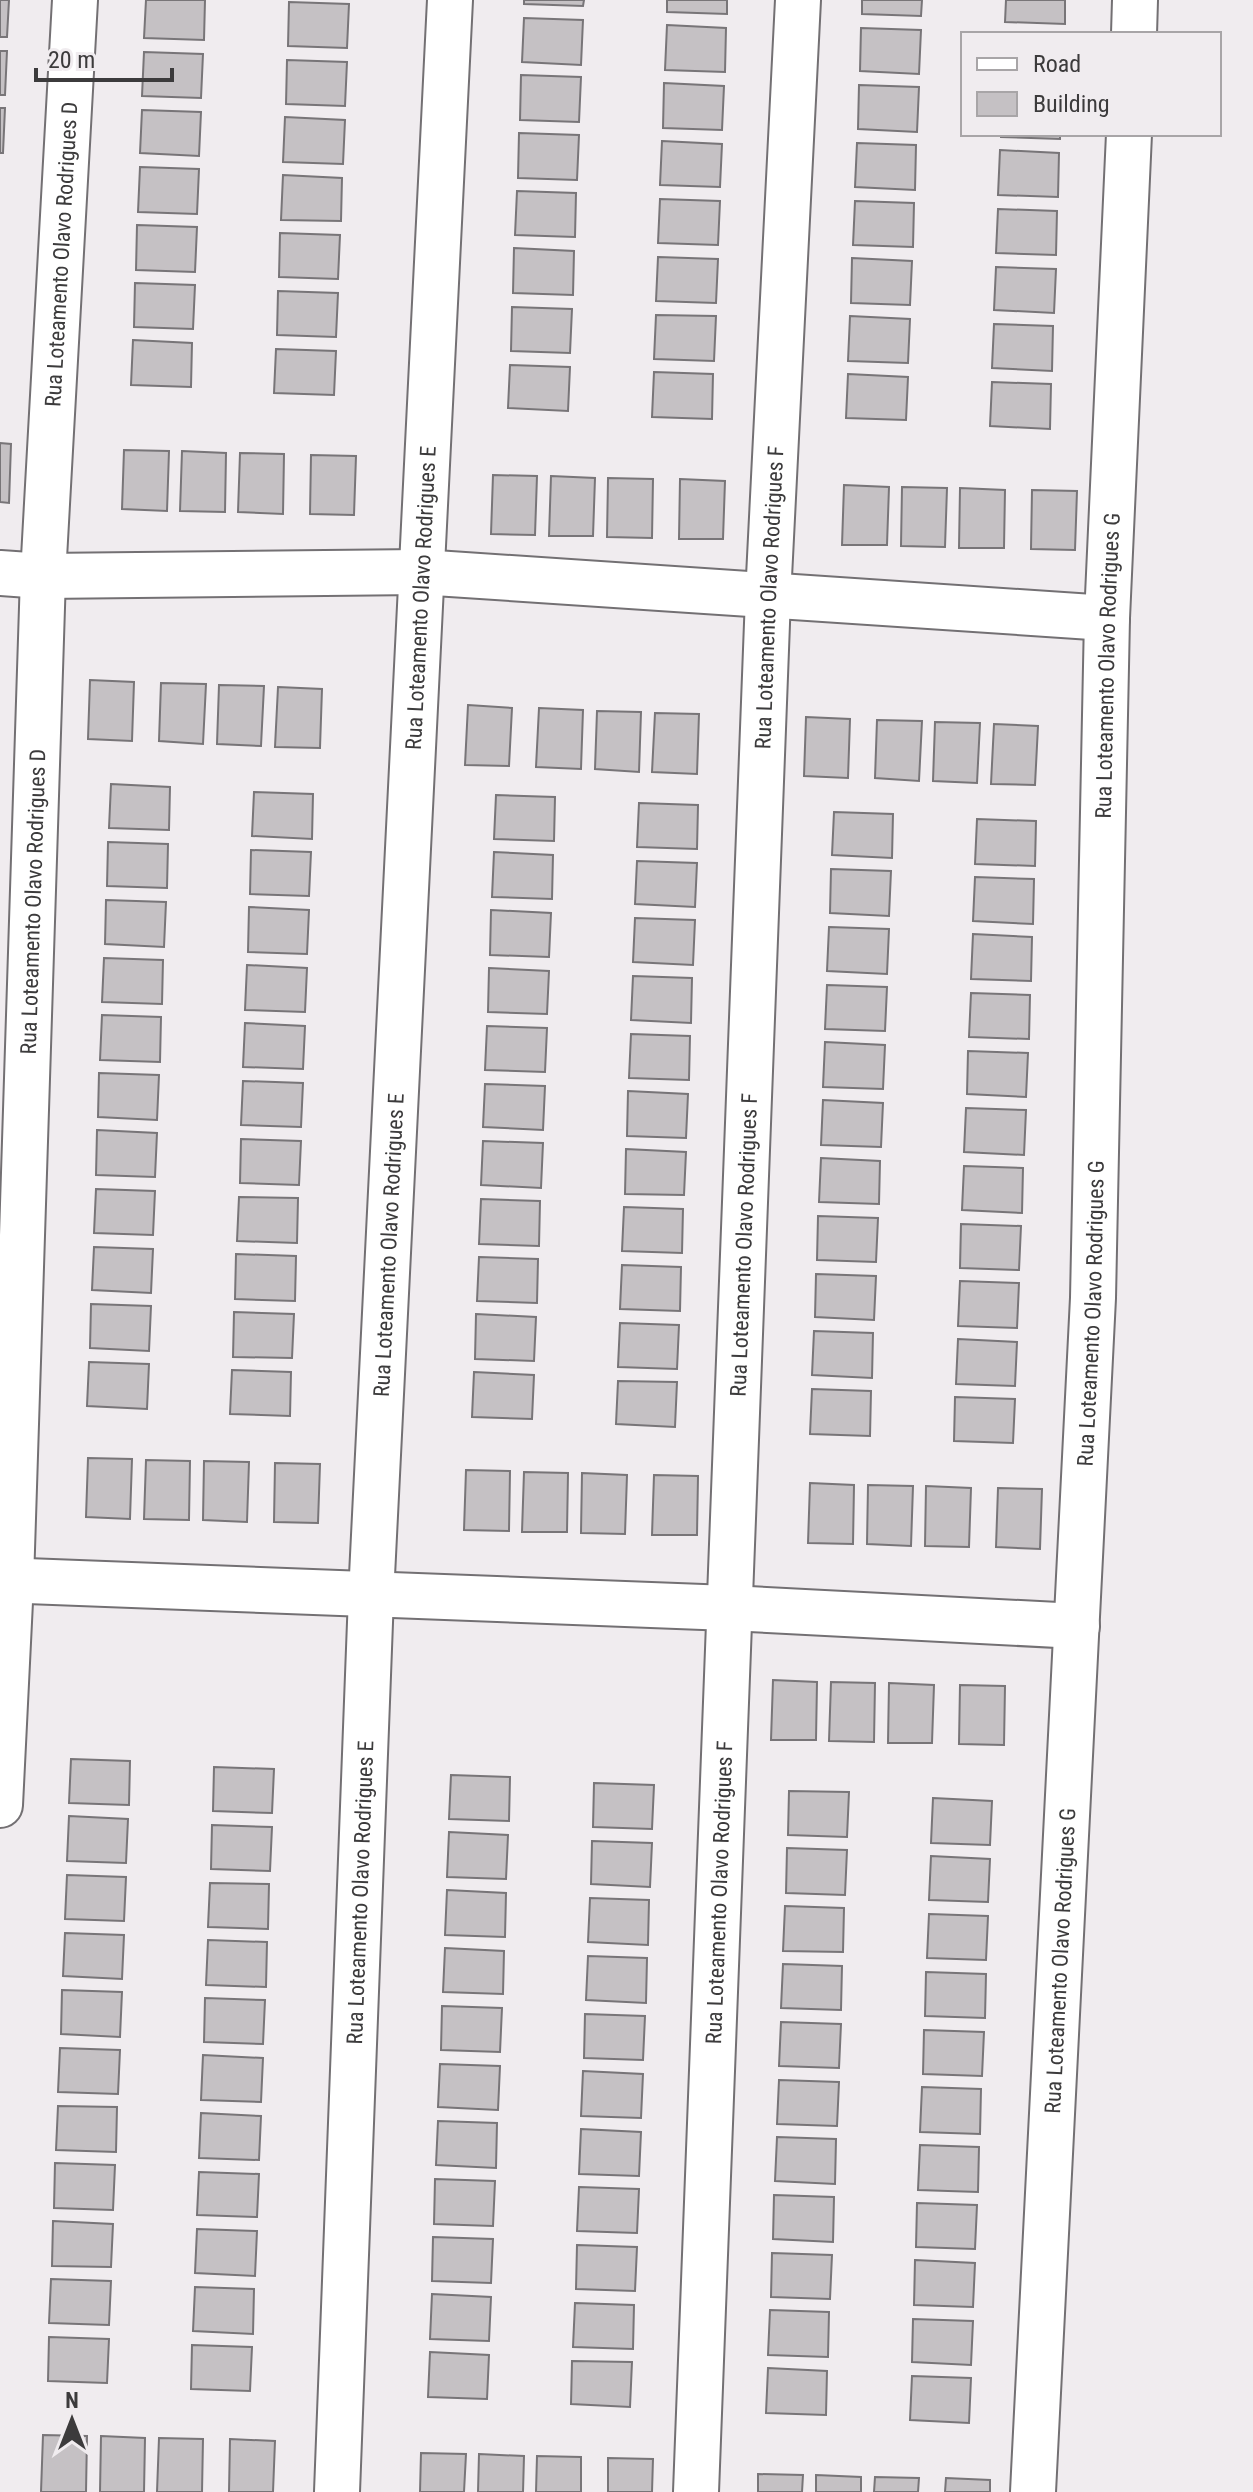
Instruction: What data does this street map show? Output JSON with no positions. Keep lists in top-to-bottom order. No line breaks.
{"streets":{"street":["Rua Loteamento Olavo Rodrigues D","Rua Loteamento Olavo Rodrigues F","Rua Loteamento Olavo Rodrigues E","Rua Loteamento Olavo Rodrigues G"]},"legend":["Road","Building"],"scale_bar":"20 m","north":"top"}
